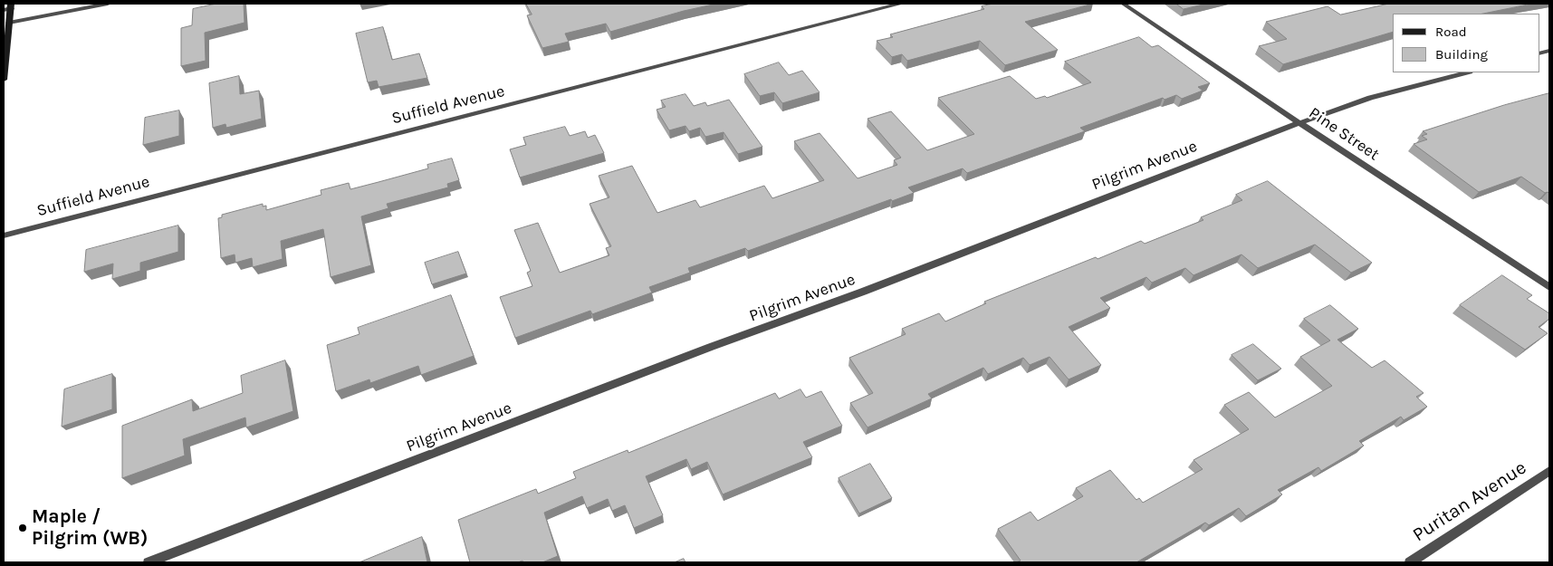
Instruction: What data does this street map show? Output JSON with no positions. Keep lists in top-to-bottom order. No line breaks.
{"streets":{"street":["Suffield Avenue","Pine Street","Pilgrim Avenue","Puritan Avenue"]},"crossings":[["Pine Street","Pilgrim Avenue"]],"places":["Maple / Pilgrim (WB)"],"legend":["Road","Building"]}
